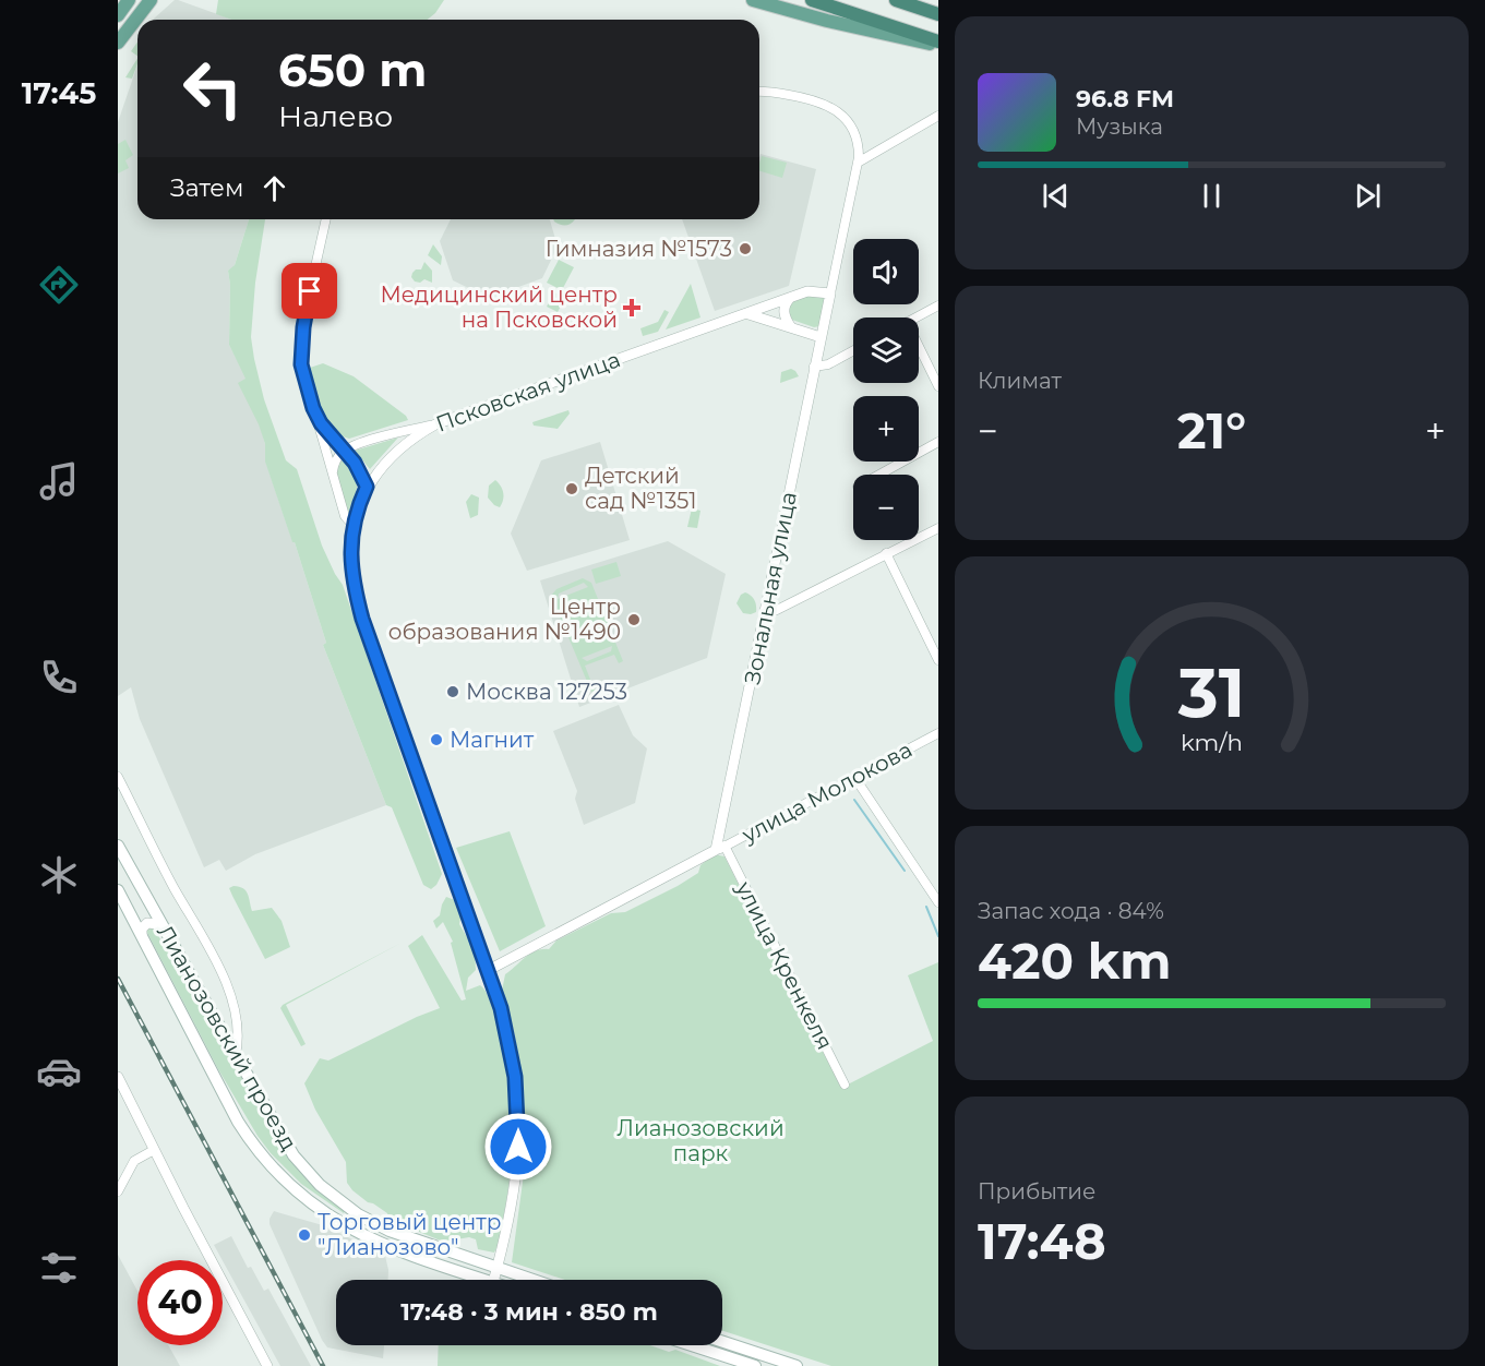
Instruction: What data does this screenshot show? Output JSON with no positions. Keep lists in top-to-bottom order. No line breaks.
{"streets":{"main road":["Лианозовский проезд"],"street":["Псковская улица","Зональная улица","улица Молокова","улица Кренкеля"]},"crossings":[["Псковская улица","Зональная улица"],["Псковская улица","Лианозовский проезд"],["Зональная улица","улица Молокова"],["Зональная улица","улица Кренкеля"],["улица Молокова","улица Кренкеля"]],"parks":["Лианозовский парк"],"places":{"other":["Гимназия №1573","Детский сад №1351","Центр образования №1490","Москва 127253","Магнит","Торговый центр \"Лианозово\""],"health":["Медицинский центр на Псковской"]},"page":{"tabs":"17:45","turn":["650 m","Налево"],"song":["96.8 FM","Музыка"],"then":"Затем","map_buttons":["+","−"],"tile":["Климат",["Запас хода · 84%","420 km"],["Прибытие","17:48"]],"heat":["−","21°","+"],"limit":"40","trip":"17:48 · 3 мин · 850 m","gauge":["31","km/h"]}}
